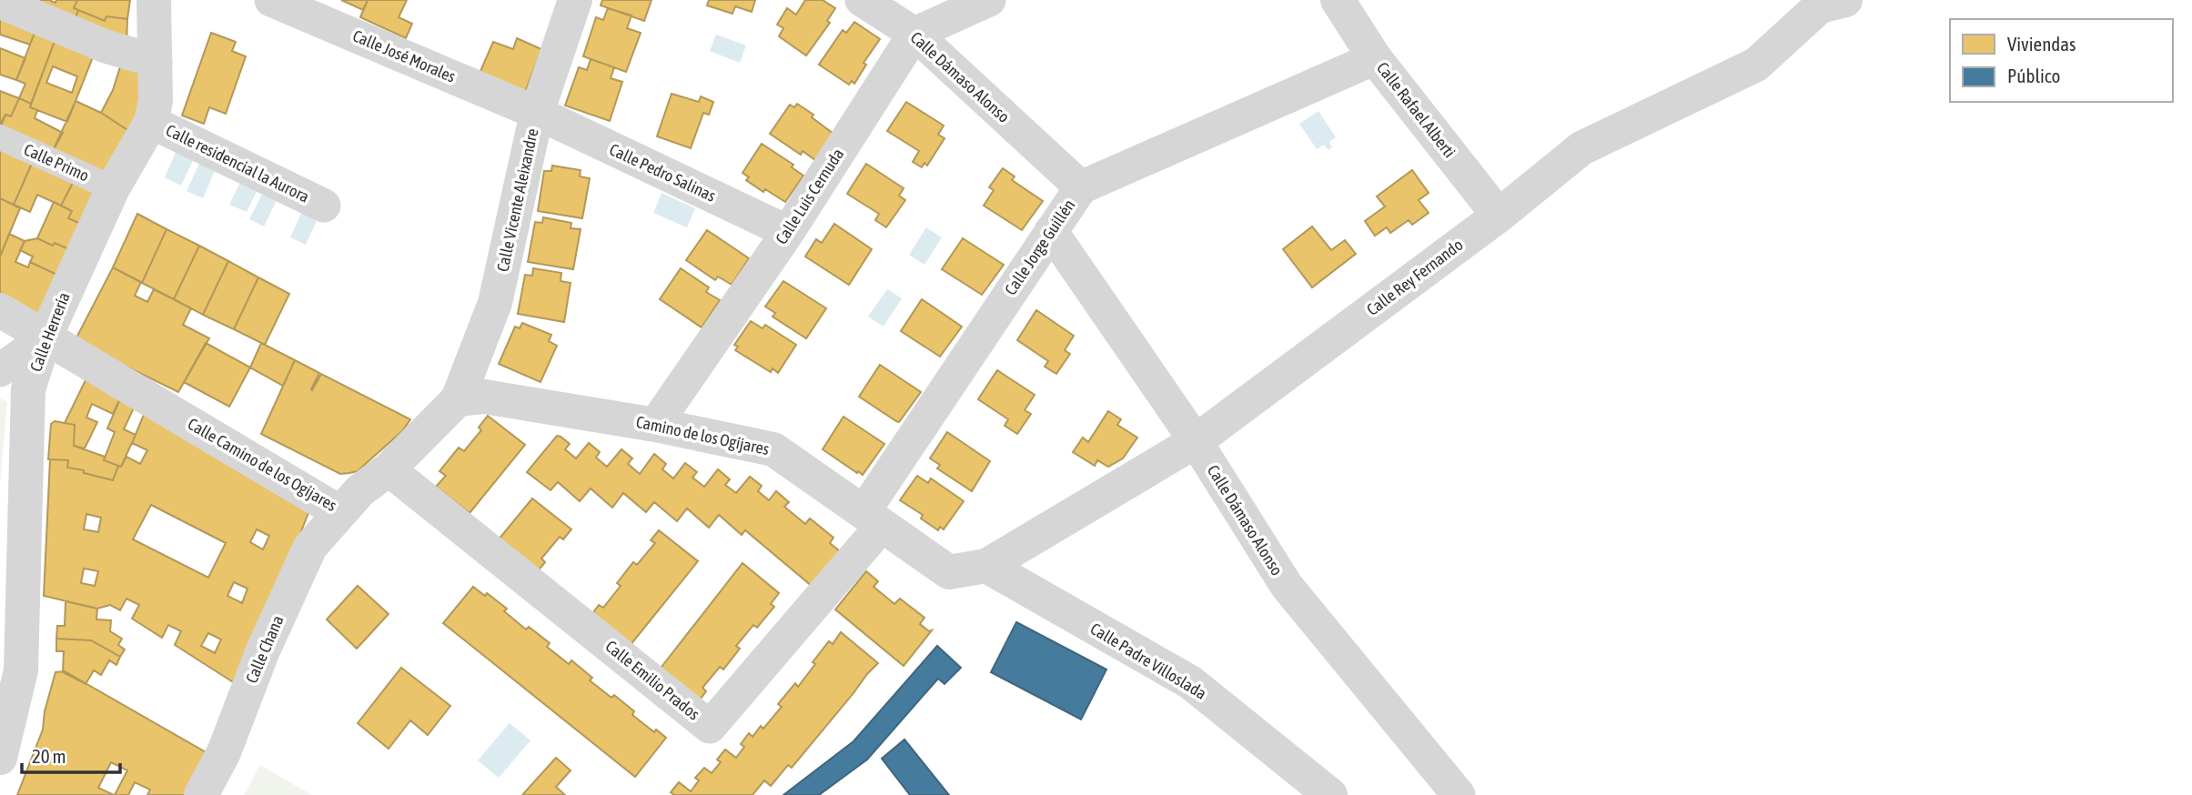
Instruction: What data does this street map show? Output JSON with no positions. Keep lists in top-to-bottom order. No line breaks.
{"streets":{"street":["Calle José Morales","Calle Dámaso Alonso","Calle Rafael Alberti","Calle Primo","Calle residencial la Aurora","Calle Pedro Salinas","Calle Luis Cernuda","Calle Vicente Aleixandre","Calle Jorge Guillén","Calle Rey Fernando","Calle Herrería","Camino de los Ogíjares","Calle Camino de los Ogíjares","Calle Chana","Calle Padre Villoslada","Calle Emilio Prados"]},"crossings":[["Calle José Morales","Calle Pedro Salinas"],["Calle José Morales","Calle Vicente Aleixandre"],["Calle Dámaso Alonso","Calle Luis Cernuda"],["Calle Dámaso Alonso","Calle Jorge Guillén"],["Calle Dámaso Alonso","Calle Rey Fernando"],["Calle Rafael Alberti","Calle Jorge Guillén"],["Calle Rafael Alberti","Calle Rey Fernando"],["Calle Primo","Calle Herrería"],["Calle residencial la Aurora","Calle Herrería"],["Calle Pedro Salinas","Calle Luis Cernuda"],["Calle Pedro Salinas","Calle Vicente Aleixandre"],["Calle Luis Cernuda","Camino de los Ogíjares"],["Calle Vicente Aleixandre","Camino de los Ogíjares"],["Calle Vicente Aleixandre","Calle Camino de los Ogíjares"],["Calle Jorge Guillén","Camino de los Ogíjares"],["Calle Jorge Guillén","Calle Emilio Prados"],["Calle Rey Fernando","Camino de los Ogíjares"],["Calle Rey Fernando","Calle Padre Villoslada"],["Calle Herrería","Calle Camino de los Ogíjares"],["Camino de los Ogíjares","Calle Camino de los Ogíjares"],["Camino de los Ogíjares","Calle Padre Villoslada"],["Camino de los Ogíjares","Calle Emilio Prados"],["Calle Camino de los Ogíjares","Calle Chana"],["Calle Camino de los Ogíjares","Calle Emilio Prados"]],"legend":["Viviendas","Público"],"scale_bar":"20 m"}
